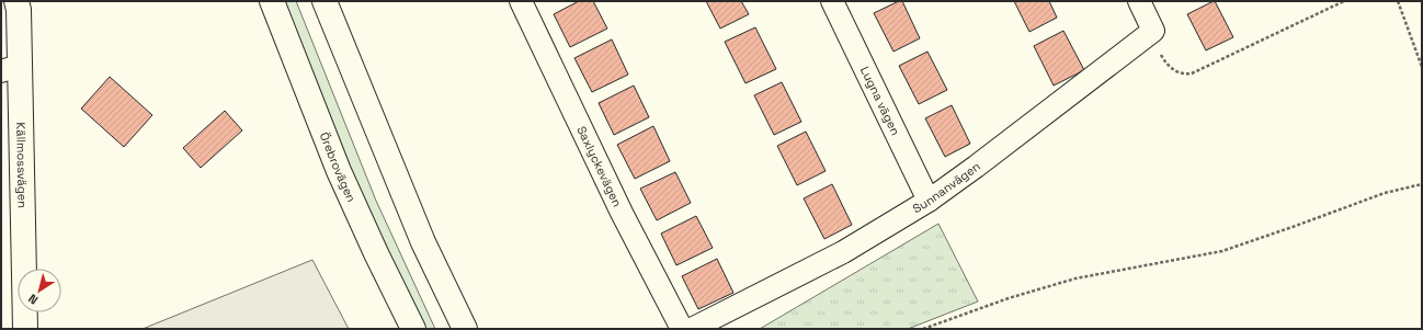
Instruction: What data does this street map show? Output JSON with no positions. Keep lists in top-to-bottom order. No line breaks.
{"streets":{"main road":["Källmossvägen","Örebrovägen"],"street":["Lugna vägen","Saxlyckevägen","Sunnanvägen"]},"crossings":[["Lugna vägen","Sunnanvägen"]],"north":"bottom left"}
